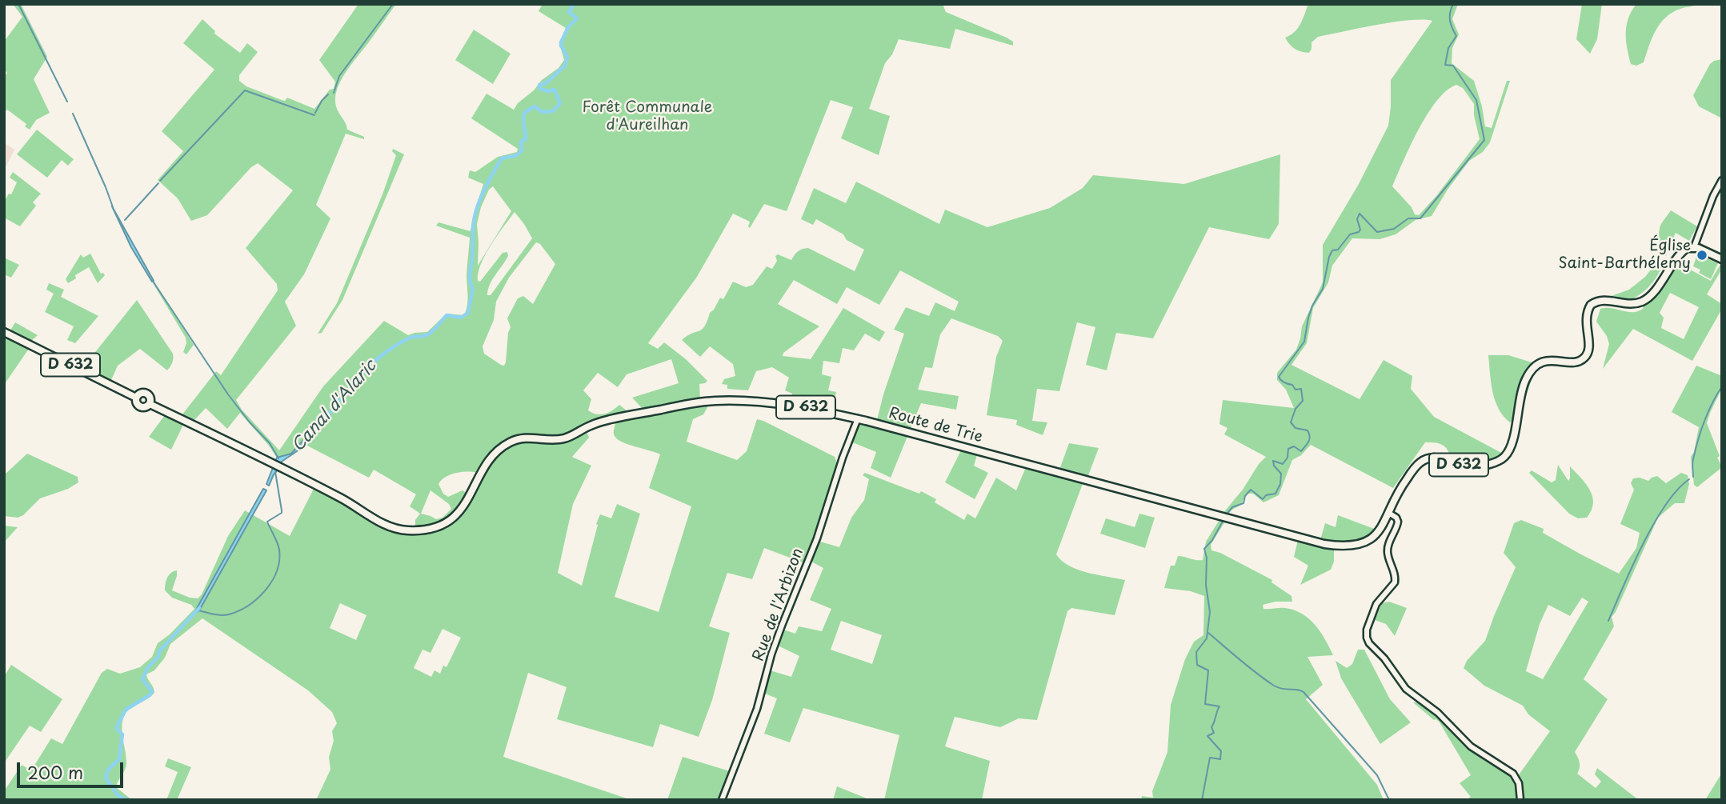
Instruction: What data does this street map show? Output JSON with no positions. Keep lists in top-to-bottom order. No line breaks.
{"streets":{"main road":["D 632","Route de Trie"],"street":["Rue de l'Arbizon"]},"crossings":[["D 632","Route de Trie"],["Route de Trie","Rue de l'Arbizon"]],"water":["Canal d'Alaric"],"parks":["Forêt Communale d'Aureilhan"],"places":["Église Saint-Barthélemy"],"scale_bar":"200 m"}
